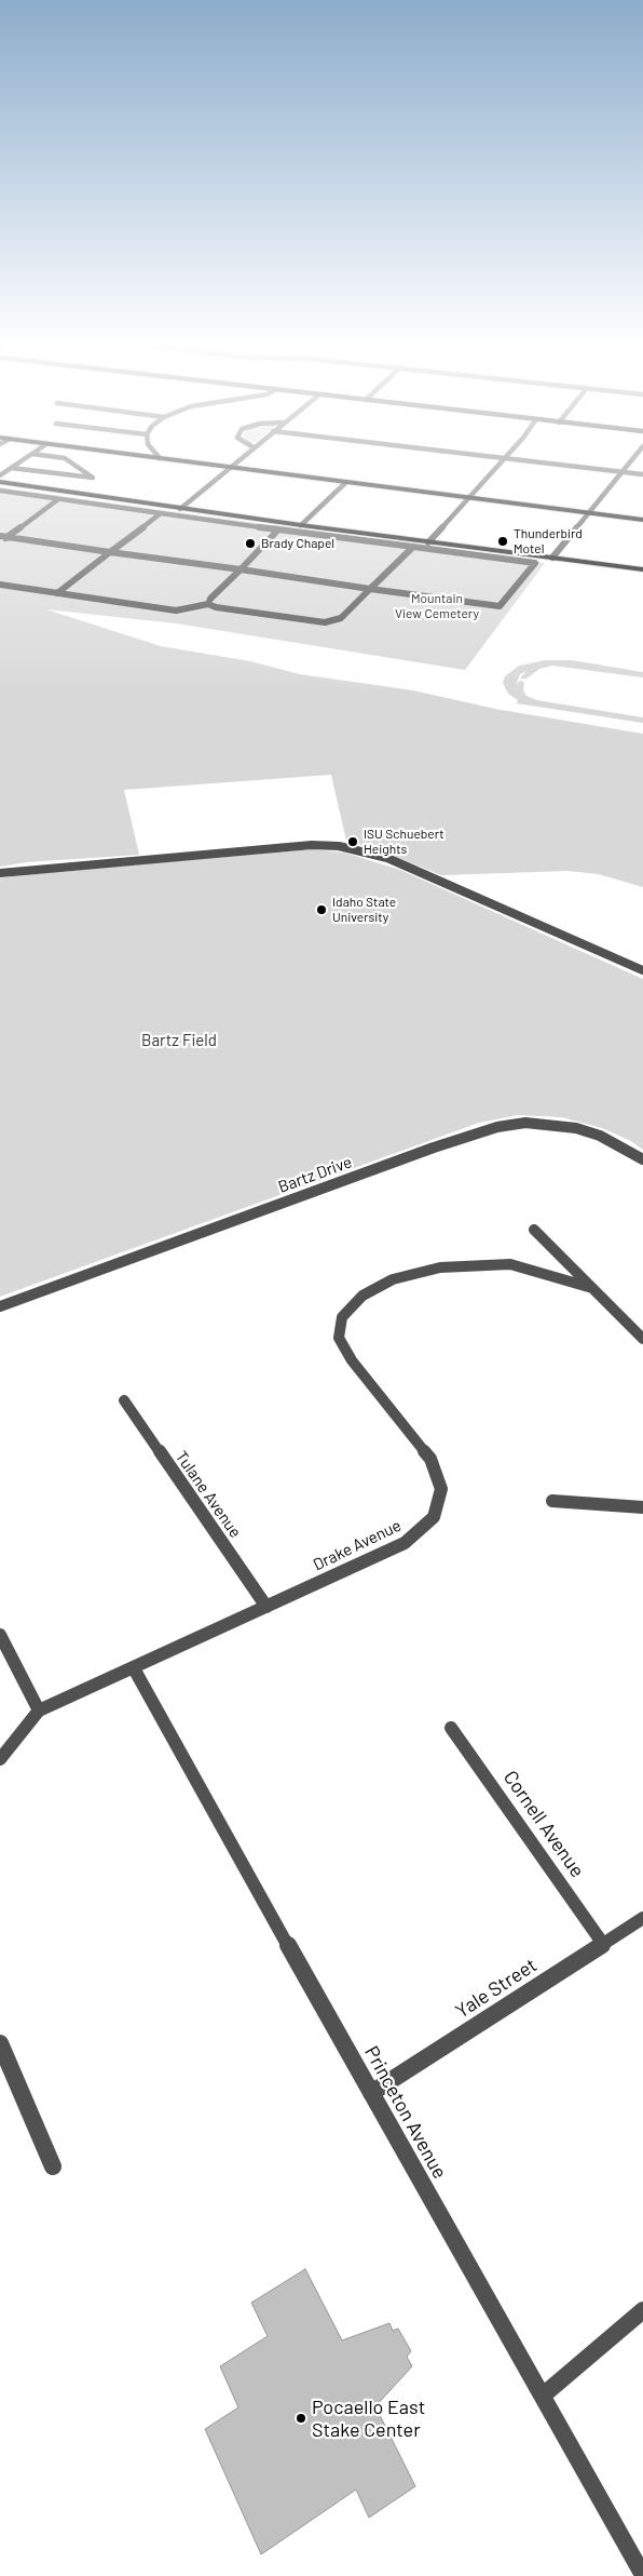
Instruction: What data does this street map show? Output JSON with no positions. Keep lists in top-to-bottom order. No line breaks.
{"streets":{"street":["Bartz Drive","Tulane Avenue","Drake Avenue","Cornell Avenue","Yale Street","Princeton Avenue"]},"crossings":[["Tulane Avenue","Drake Avenue"],["Drake Avenue","Princeton Avenue"],["Cornell Avenue","Yale Street"],["Yale Street","Princeton Avenue"]],"parks":["Mountain View Cemetery","Bartz Field"],"places":["Thunderbird Motel","Brady Chapel","ISU Schuebert Heights","Idaho State University","Pocaello East Stake Center"]}
